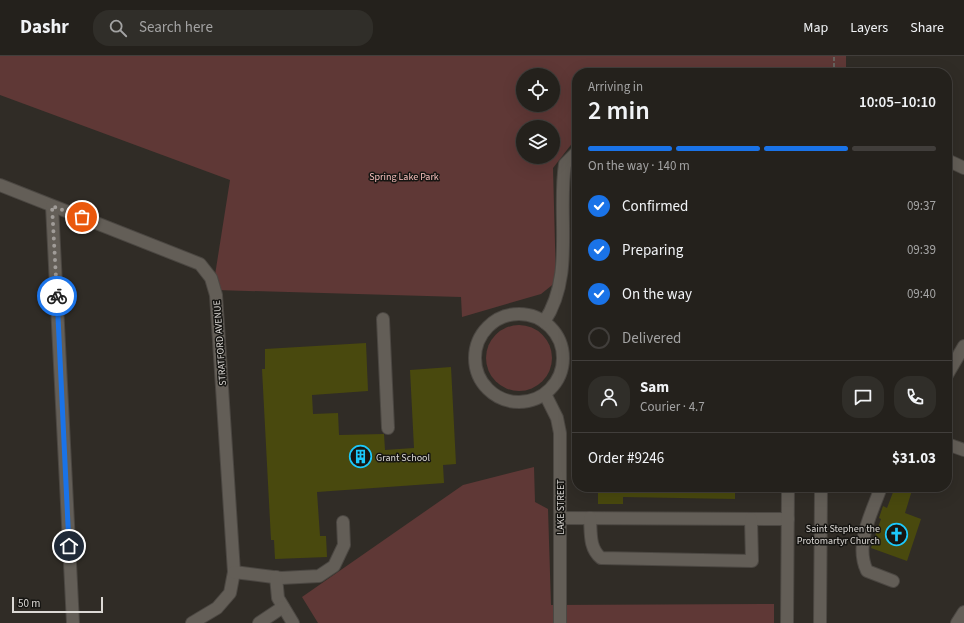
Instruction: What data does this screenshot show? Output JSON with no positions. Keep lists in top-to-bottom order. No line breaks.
{"streets":{"street":["STRATFORD AVENUE","LAKE STREET"]},"parks":["Spring Lake Park"],"places":{"building":["Grant School"],"church":["Saint Stephen the Protomartyr Church"]},"scale_bar":"50 m","page":{"header":"Dashr","search":"Search here","nav":["Map","Layers","Share"],"heading":["2 min","Arriving in","10:05–10:10"],"panel":["Sam","Courier · 4.7","Order #9246","$31.03"],"bar":"On the way · 140 m","list":[["Confirmed","09:37"],["Preparing","09:39"],["On the way","09:40"],"Delivered"],"scale":"50 m"}}
